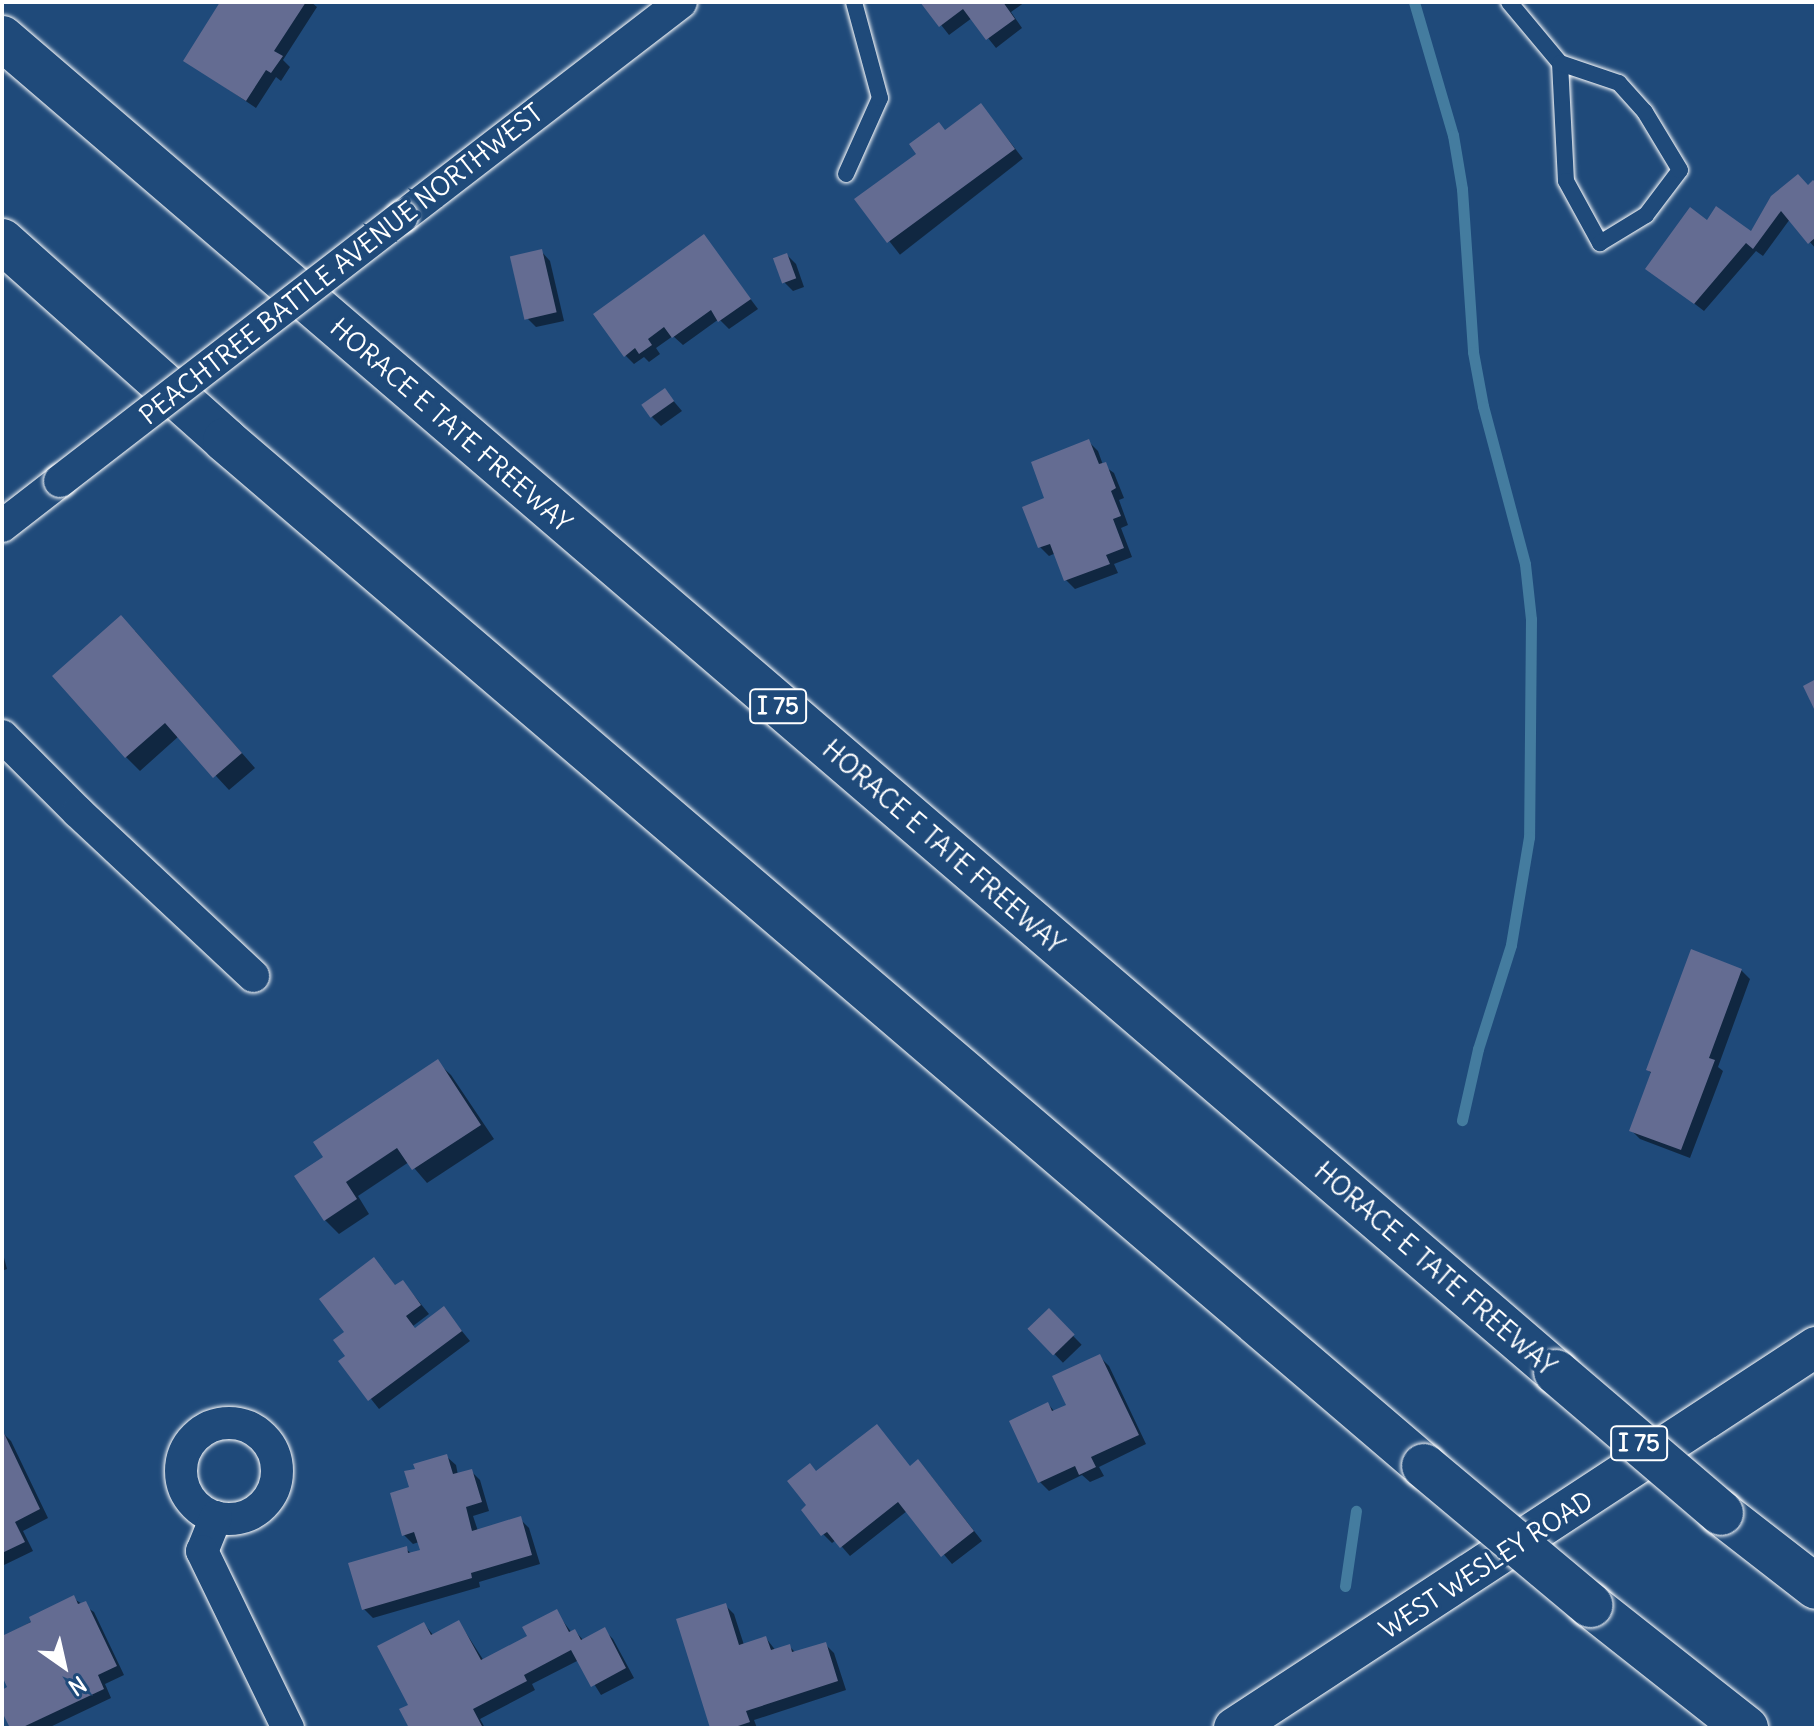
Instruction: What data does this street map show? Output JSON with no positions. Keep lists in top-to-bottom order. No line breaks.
{"streets":{"highway":["HORACE E TATE FREEWAY","I 75"],"street":["PEACHTREE BATTLE AVENUE NORTHWEST","WEST WESLEY ROAD"]},"north":"bottom right"}
